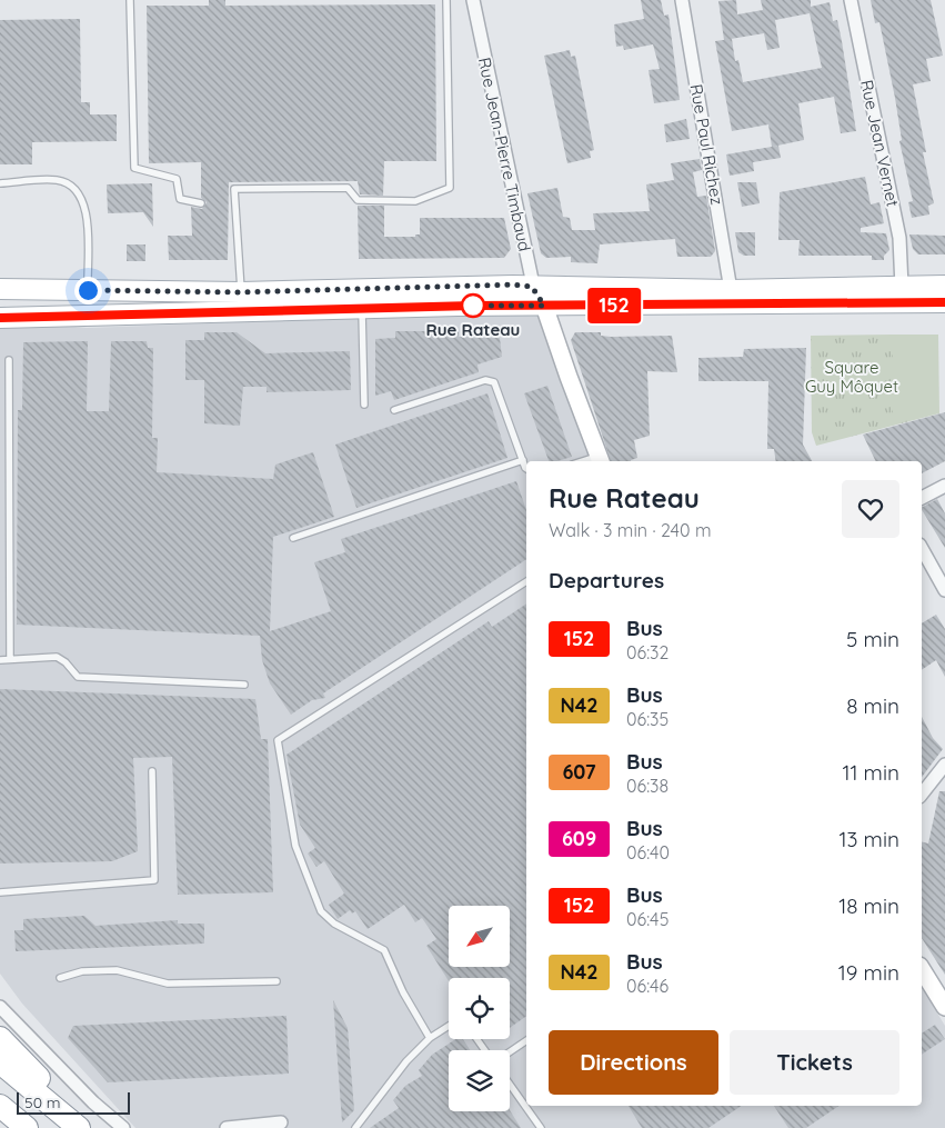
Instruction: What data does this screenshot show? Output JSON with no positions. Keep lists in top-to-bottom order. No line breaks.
{"streets":{"street":["Rue Jean Vernet","Rue Paul Richez","Rue Jean-Pierre Timbaud"]},"parks":["Square Guy Môquet"],"places":["Rue Rateau"],"lines":["bus line 152"],"scale_bar":"50 m","north":"bottom left","page":{"on_map":"152","heading":[["Rue Rateau","Walk · 3 min · 240 m"],"Departures"],"list":[{"mark":"152","name":"Bus","note":"06:32","value":"5 min"},{"mark":"N42","name":"Bus","note":"06:35","value":"8 min"},{"mark":"607","name":"Bus","note":"06:38","value":"11 min"},{"mark":"609","name":"Bus","note":"06:40","value":"13 min"},{"mark":"152","name":"Bus","note":"06:45","value":"18 min"},{"mark":"N42","name":"Bus","note":"06:46","value":"19 min"}],"buttons":["Directions","Tickets"],"scale":"50 m"}}
